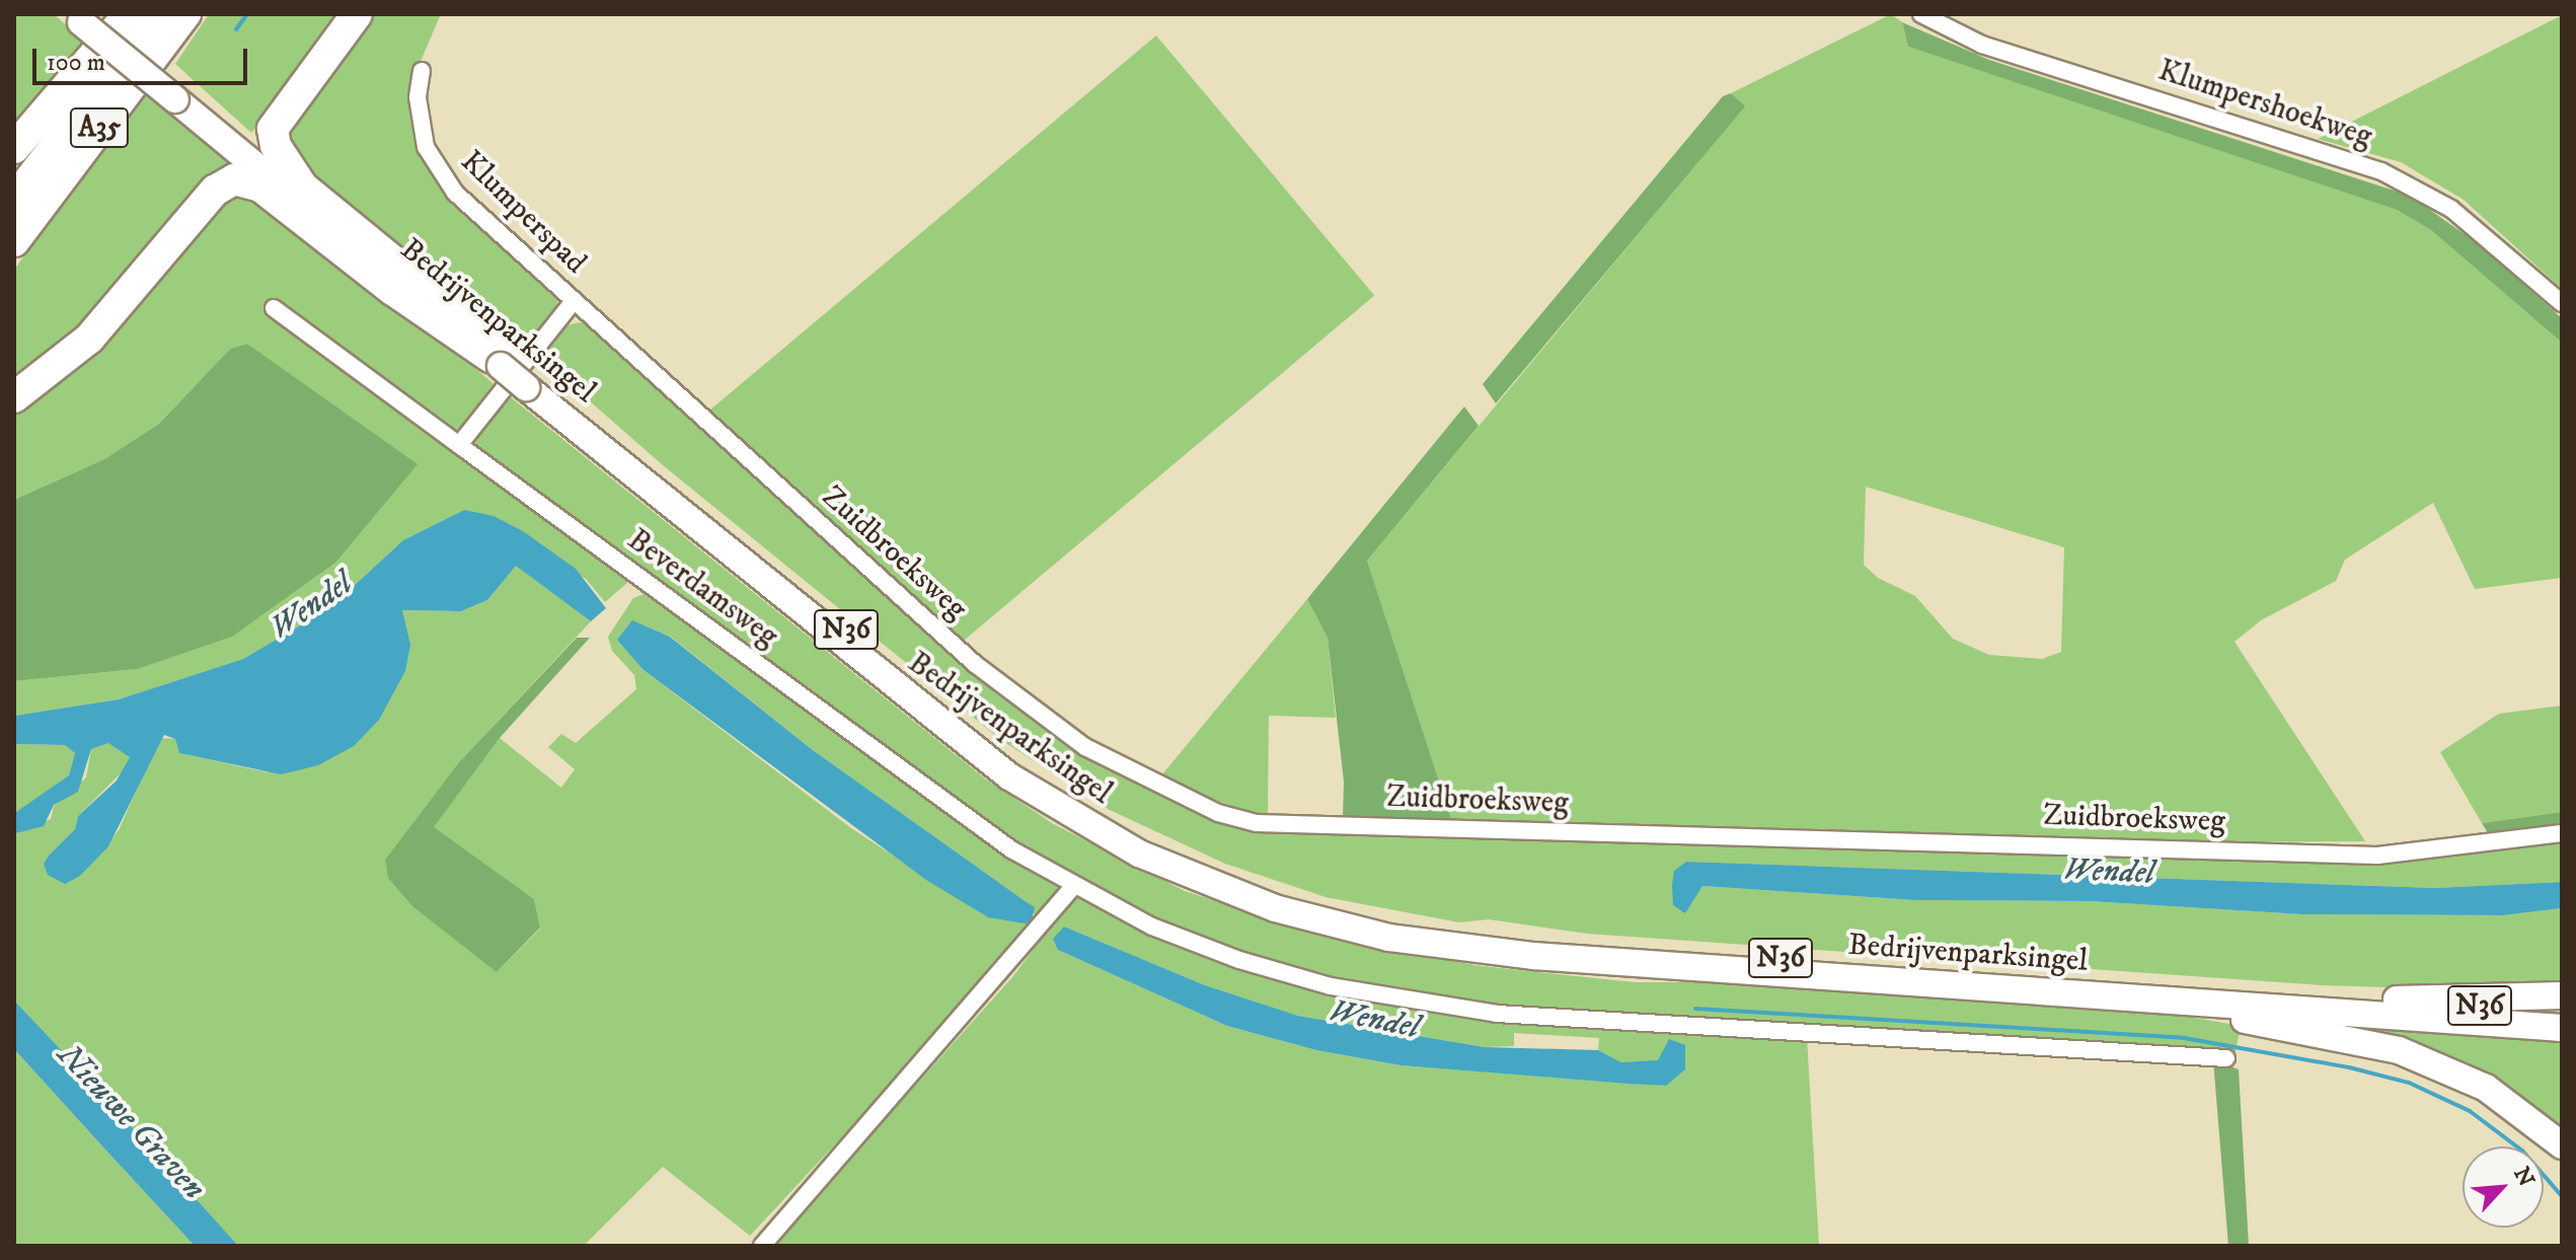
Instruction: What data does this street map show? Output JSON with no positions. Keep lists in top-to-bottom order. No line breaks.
{"streets":{"highway":["A35","Bedrijvenparksingel","N36"],"street":["Klumpershoekweg","Klumperspad","Zuidbroeksweg","Beverdamsweg"]},"crossings":[["Klumperspad","Zuidbroeksweg"],["Bedrijvenparksingel","N36"]],"water":["Wendel","Nieuwe Graven"],"scale_bar":"100 m","north":"top right"}
